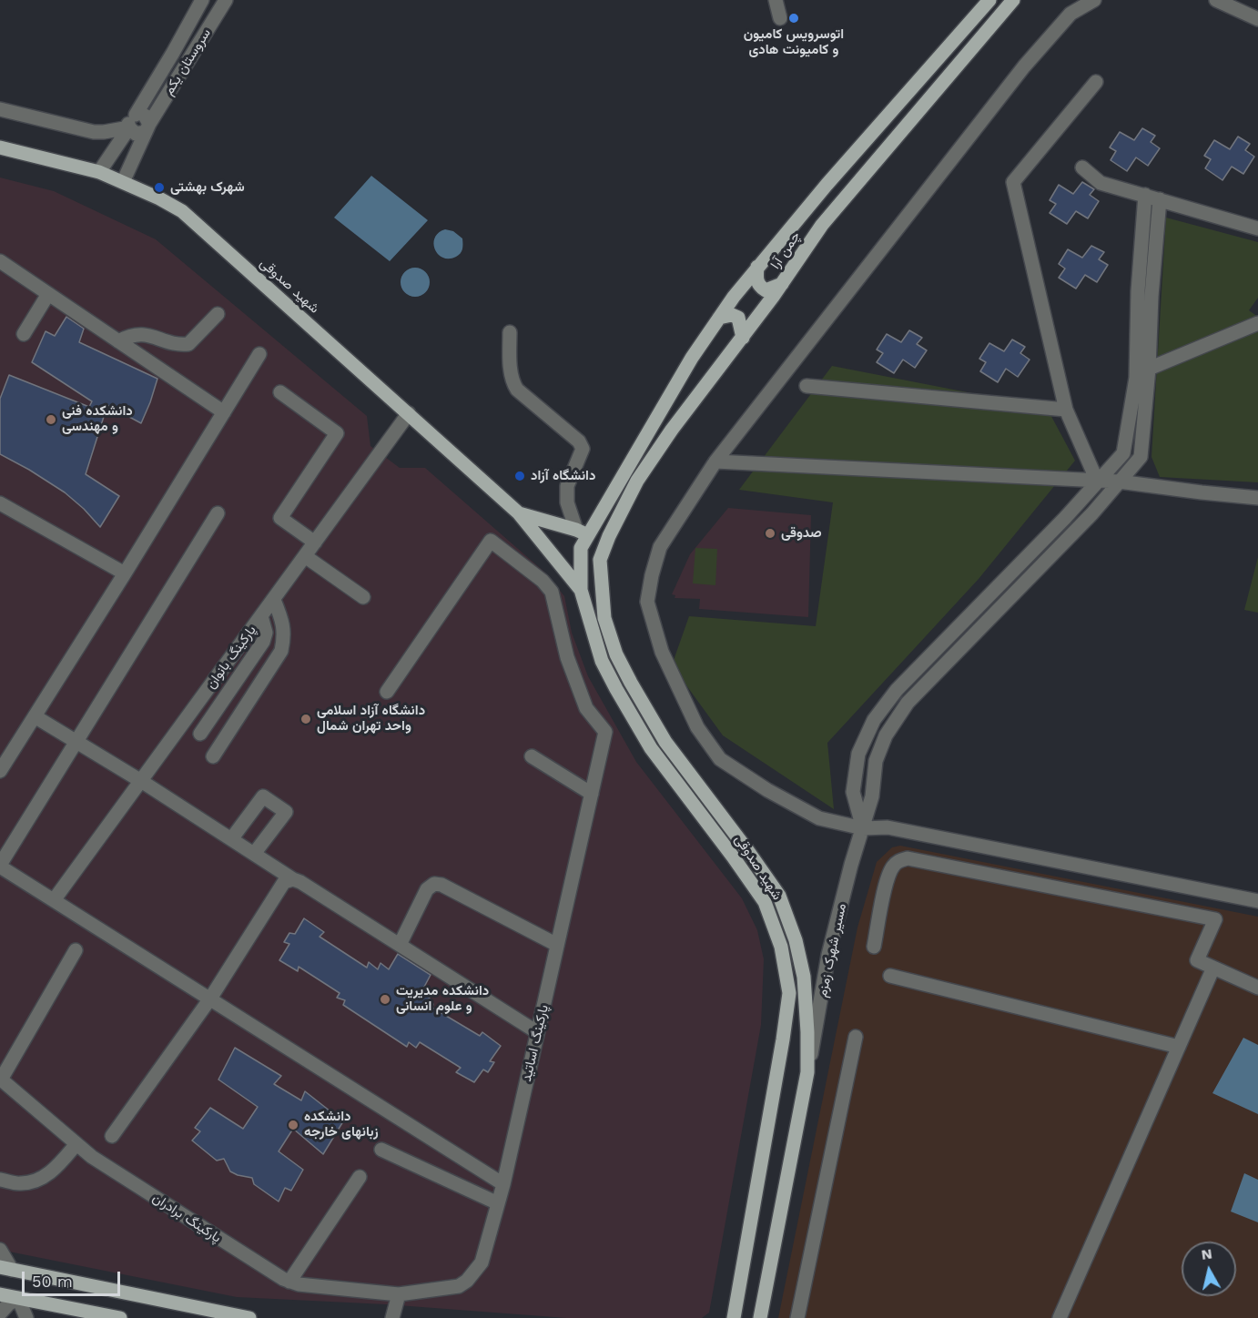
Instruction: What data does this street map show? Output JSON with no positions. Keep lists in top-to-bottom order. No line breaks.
{"streets":{"main road":["چمن آرا","شهید صدوقی"],"street":["سروستان یکم","پارکینگ بانوان","مسیر شهرک زمزم","پارکینگ اساتید","پارکینگ برادران"]},"crossings":[["سروستان یکم","شهید صدوقی"],["چمن آرا","شهید صدوقی"],["شهید صدوقی","پارکینگ بانوان"],["شهید صدوقی","مسیر شهرک زمزم"],["پارکینگ اساتید","پارکینگ برادران"]],"places":["اتوسرویس کامیون و کامیونت هادی","شهرک بهشتی","دانشکده فنی و مهندسی","دانشگاه آزاد","صدوقی","دانشگاه آزاد اسلامی واحد تهران شمال","دانشکده مدیریت و علوم انسانی","دانشکده زبانهای خارجه"],"scale_bar":"50 m","north":"top"}
